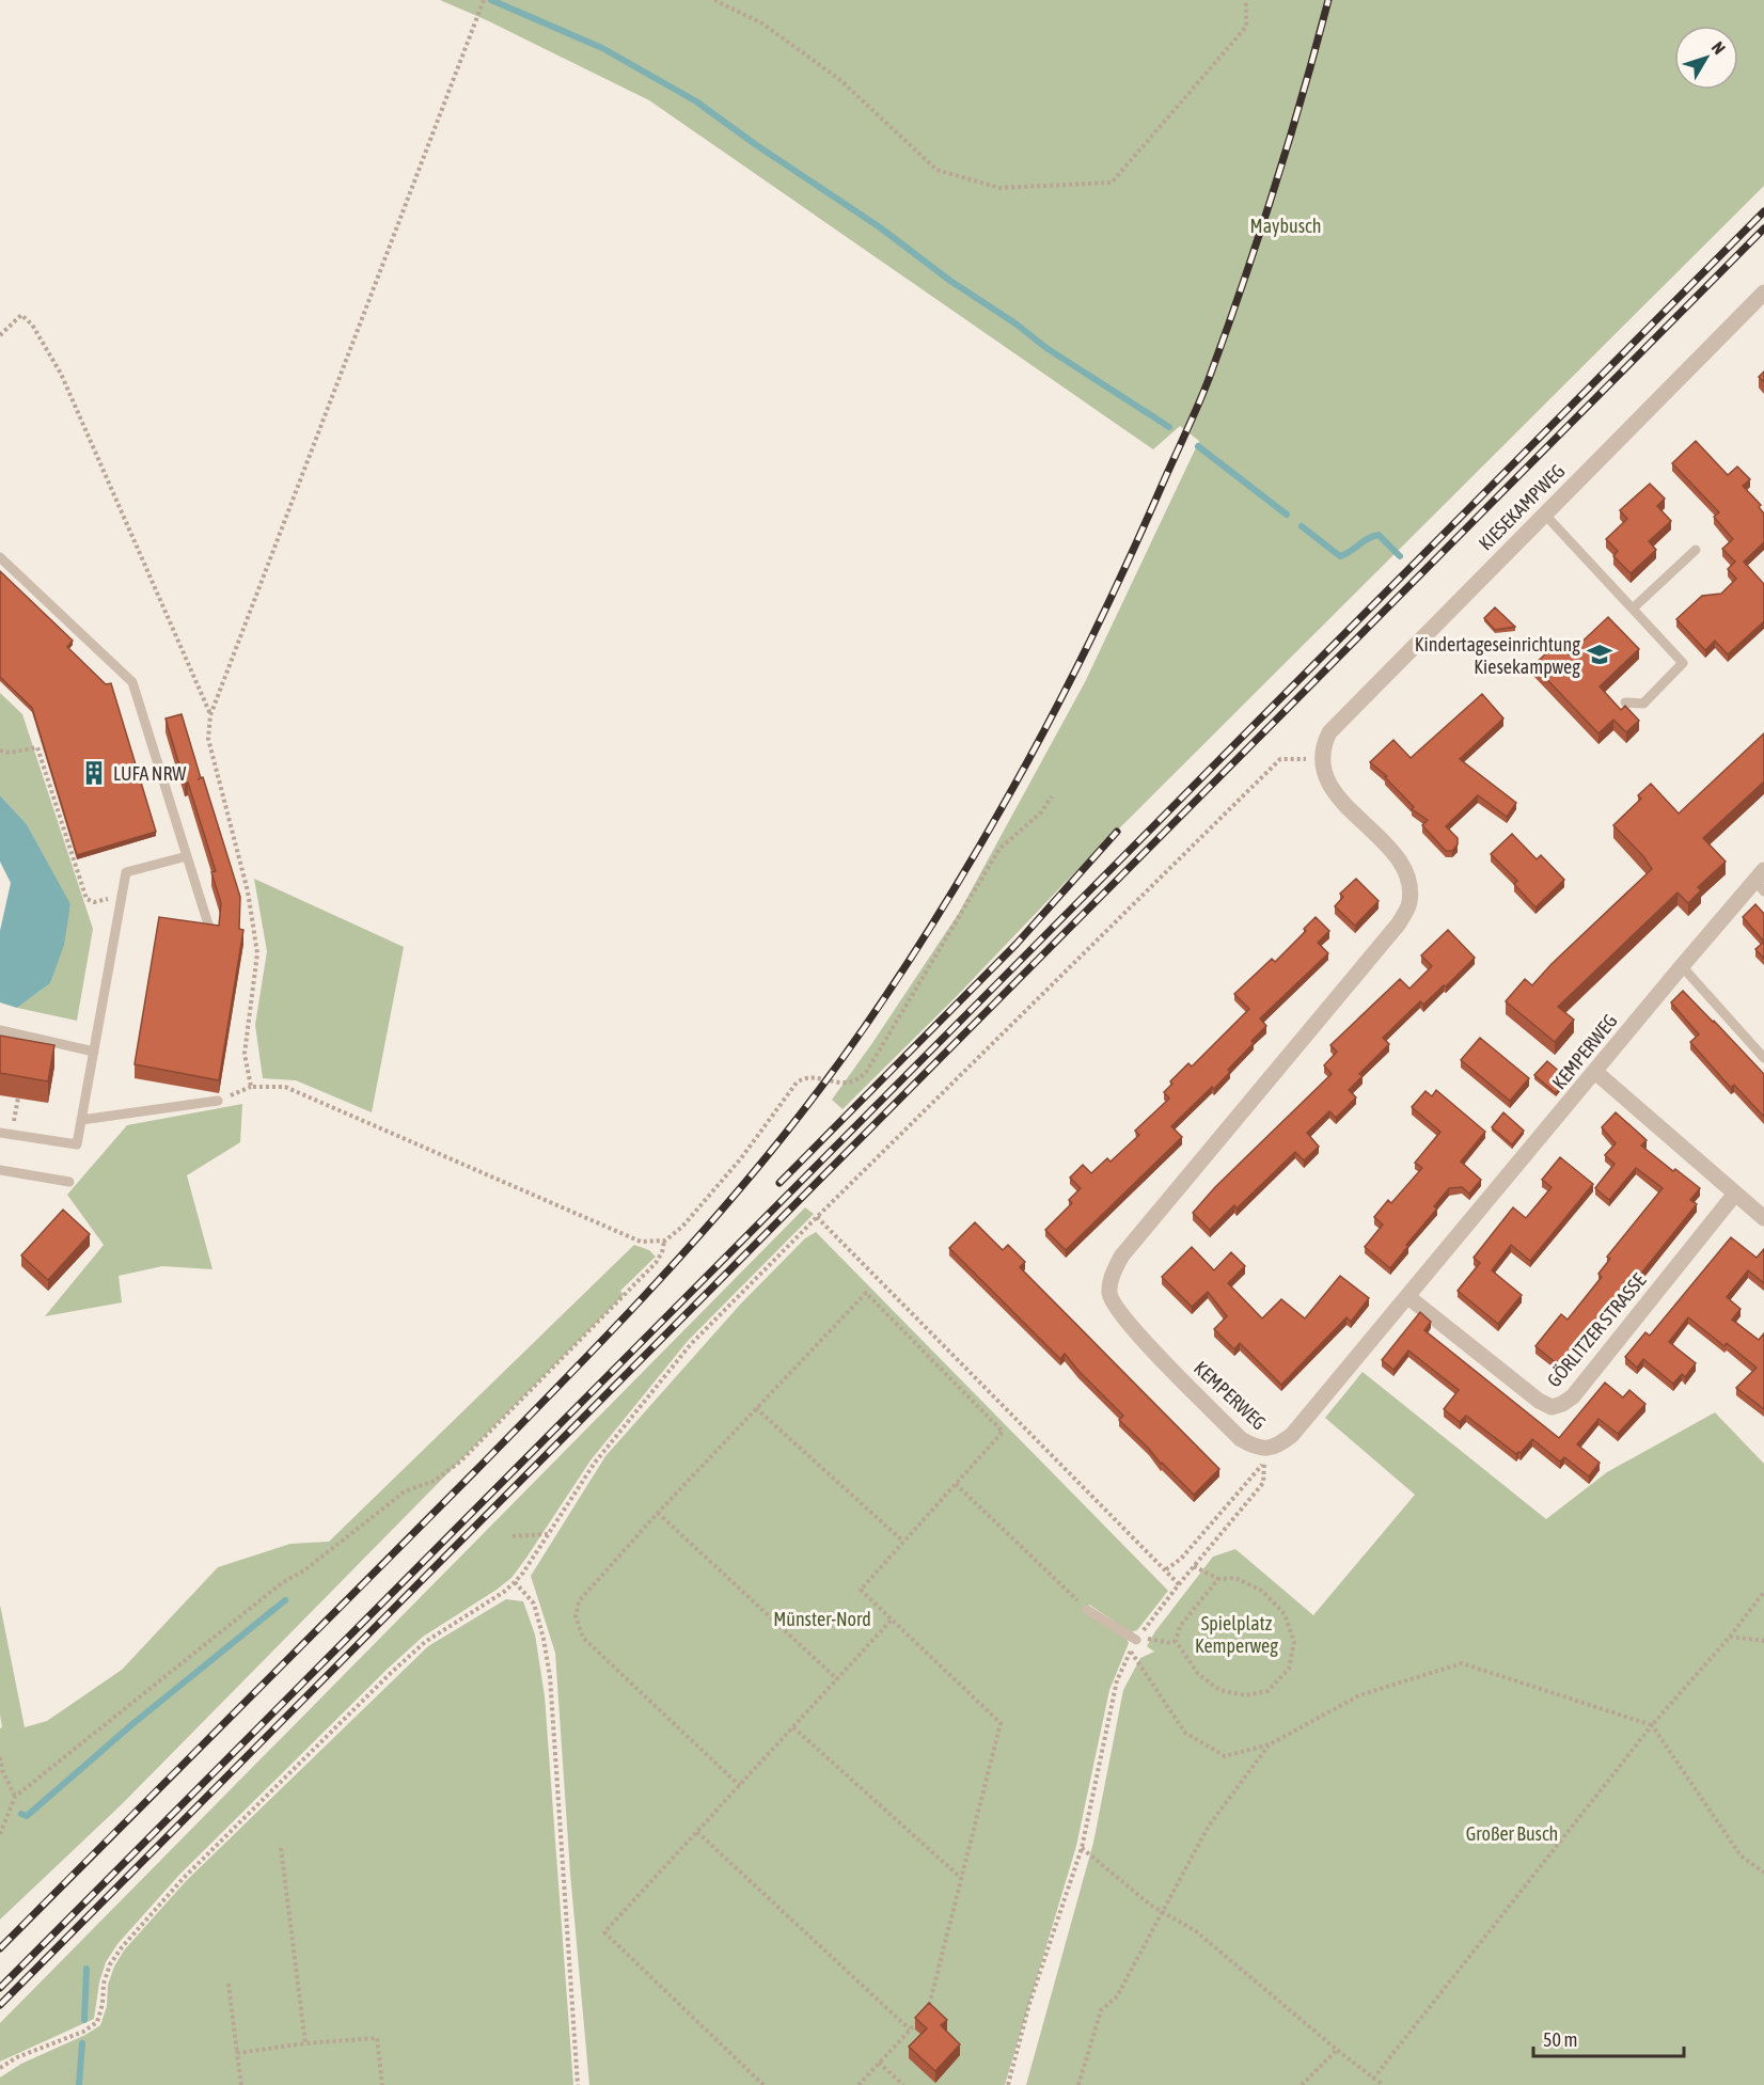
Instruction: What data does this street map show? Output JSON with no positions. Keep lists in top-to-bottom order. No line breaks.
{"streets":{"street":["KIESEKAMPWEG","KEMPERWEG","GÖRLITZER STRASSE"]},"crossings":[["KIESEKAMPWEG","KEMPERWEG"],["KEMPERWEG","GÖRLITZER STRASSE"]],"parks":["Maybusch","Münster-Nord","Spielplatz Kemperweg","Großer Busch"],"places":{"school or university":["Kindertageseinrichtung Kiesekampweg"],"building":["LUFA NRW"]},"scale_bar":"50 m","north":"top right"}
